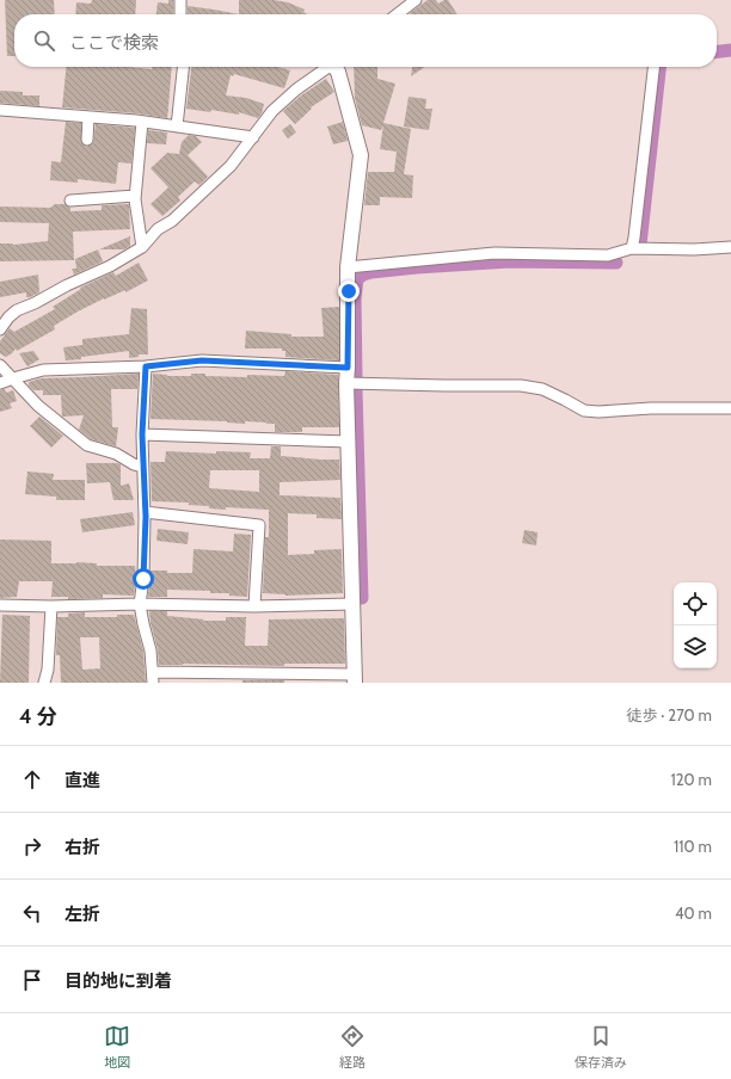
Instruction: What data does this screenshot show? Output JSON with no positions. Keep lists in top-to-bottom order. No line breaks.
{"page":{"search":"ここで検索","heading":["4 分","徒歩 · 270 m"],"list":[["直進","120 m"],["右折","110 m"],["左折","40 m"],"目的地に到着"],"nav":["地図","経路","保存済み"]}}
